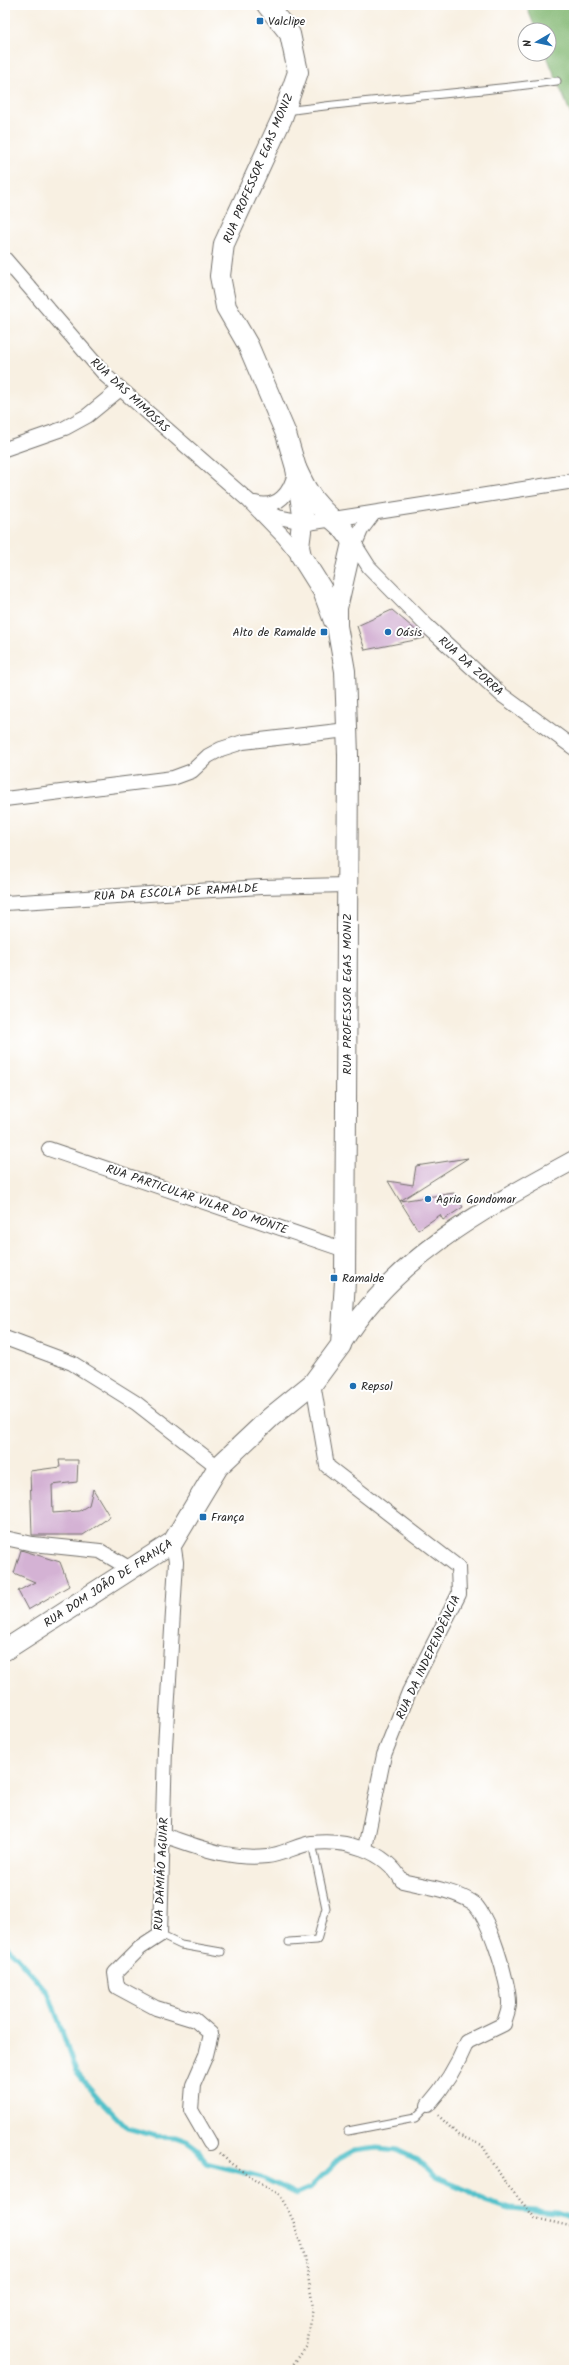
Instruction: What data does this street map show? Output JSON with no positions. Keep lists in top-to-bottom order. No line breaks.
{"streets":{"main road":["RUA PROFESSOR EGAS MONIZ","RUA DOM JOÃO DE FRANÇA"],"street":["RUA DAS MIMOSAS","RUA DA ZORRA","RUA DA ESCOLA DE RAMALDE","RUA PARTICULAR VILAR DO MONTE","RUA DA INDEPENDÊNCIA","RUA DAMIÃO AGUIAR"]},"crossings":[["RUA PROFESSOR EGAS MONIZ","RUA DAS MIMOSAS"],["RUA PROFESSOR EGAS MONIZ","RUA DA ZORRA"],["RUA PROFESSOR EGAS MONIZ","RUA DA ESCOLA DE RAMALDE"],["RUA PROFESSOR EGAS MONIZ","RUA PARTICULAR VILAR DO MONTE"],["RUA PROFESSOR EGAS MONIZ","RUA DOM JOÃO DE FRANÇA"],["RUA DAS MIMOSAS","RUA DA ZORRA"],["RUA DOM JOÃO DE FRANÇA","RUA DA INDEPENDÊNCIA"],["RUA DOM JOÃO DE FRANÇA","RUA DAMIÃO AGUIAR"]],"places":{"transit":["Valclipe","Alto de Ramalde","Ramalde","França"],"other":["Oásis","Agria Gondomar","Repsol"]},"north":"left"}
